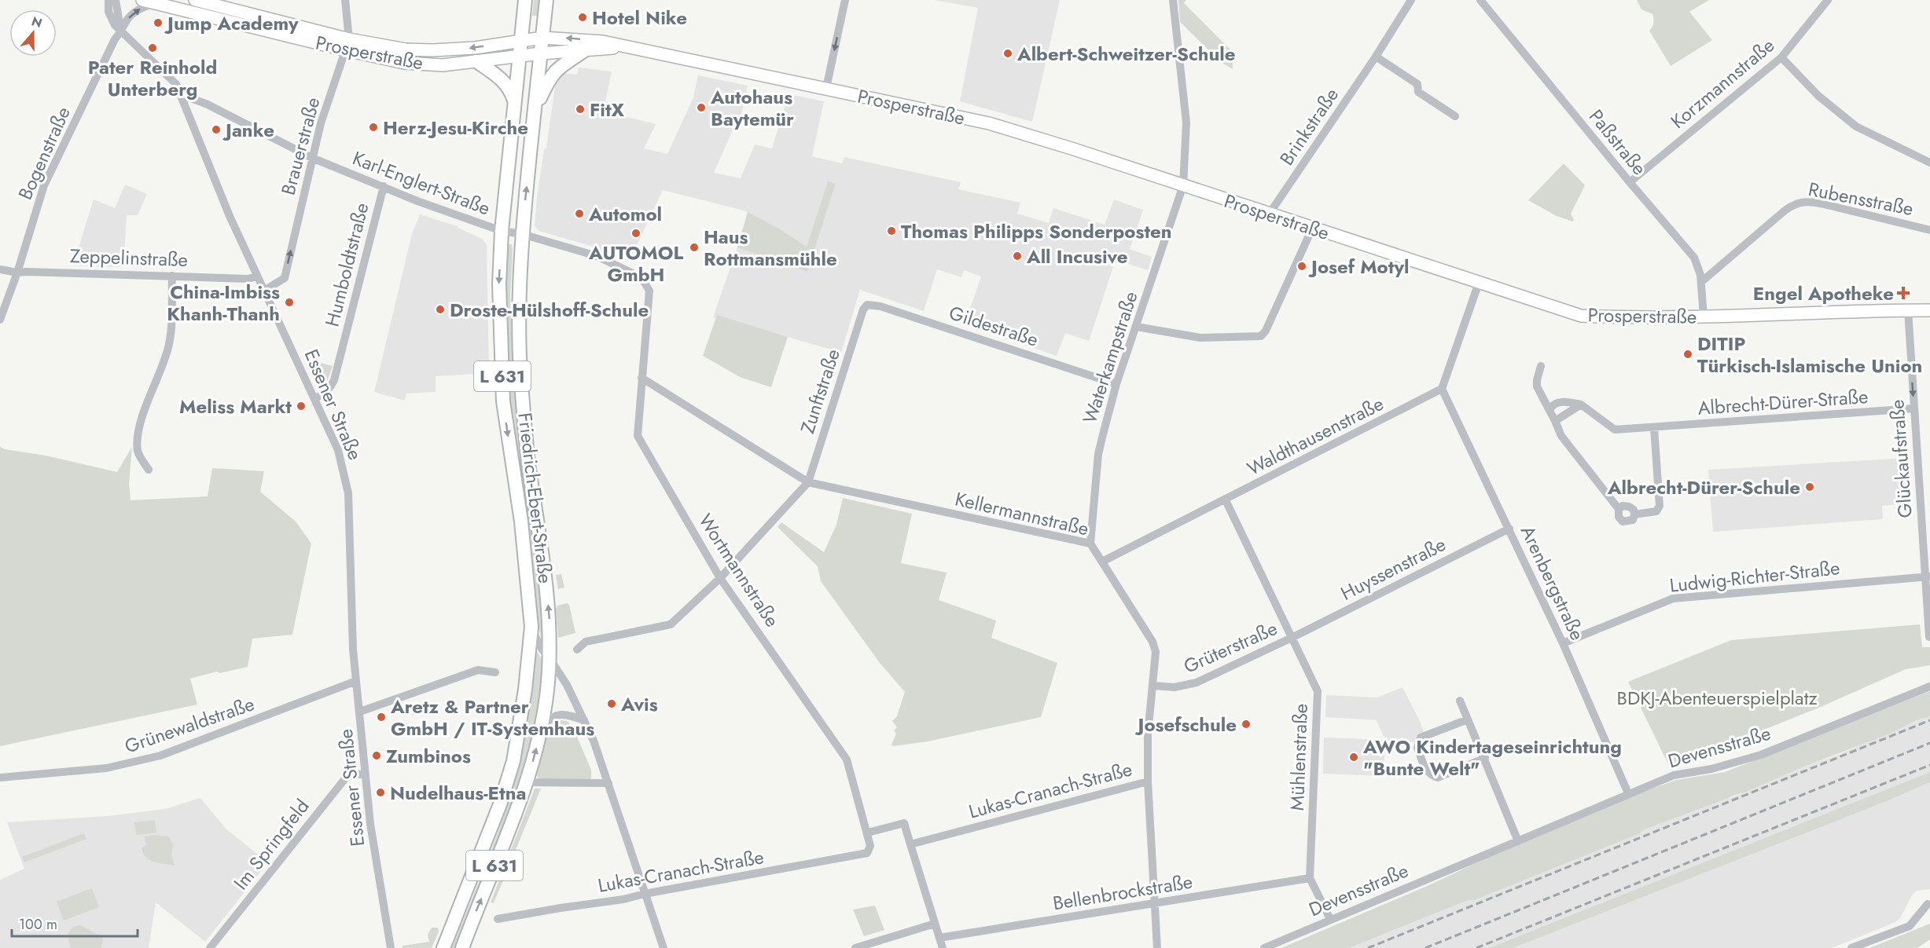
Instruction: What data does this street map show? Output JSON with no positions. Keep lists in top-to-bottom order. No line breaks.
{"streets":{"main road":["Prosperstraße","L 631","Friedrich-Ebert-Straße"],"street":["Korzmannstraße","Brinkstraße","Paßstraße","Brauerstraße","Bogenstraße","Karl-Englert-Straße","Rubensstraße","Zeppelinstraße","Humboldtstraße","Gildestraße","Waterkampstraße","Zunftstraße","Albrecht-Dürer-Straße","Essener Straße","Waldthausenstraße","Glückaufstraße","Kellermannstraße","Huyssenstraße","Wortmannstraße","Ludwig-Richter-Straße","Arenbergstraße","Grüterstraße","Grünewaldstraße","Devensstraße","Mühlenstraße","Lukas-Cranach-Straße","Im Springfeld","Bellenbrockstraße"]},"crossings":[["Prosperstraße","Brinkstraße"],["Prosperstraße","Paßstraße"],["Prosperstraße","Brauerstraße"],["Prosperstraße","Waterkampstraße"],["Prosperstraße","Glückaufstraße"],["Prosperstraße","Friedrich-Ebert-Straße"],["Korzmannstraße","Paßstraße"],["Paßstraße","Rubensstraße"],["Brauerstraße","Karl-Englert-Straße"],["Brauerstraße","Essener Straße"],["Bogenstraße","Zeppelinstraße"],["Bogenstraße","Essener Straße"],["Karl-Englert-Straße","Humboldtstraße"],["Karl-Englert-Straße","Essener Straße"],["Karl-Englert-Straße","Friedrich-Ebert-Straße"],["Karl-Englert-Straße","Wortmannstraße"],["Zeppelinstraße","Essener Straße"],["Humboldtstraße","Essener Straße"],["Gildestraße","Waterkampstraße"],["Gildestraße","Zunftstraße"],["Waterkampstraße","Kellermannstraße"],["L 631","Friedrich-Ebert-Straße"],["Zunftstraße","Kellermannstraße"],["Albrecht-Dürer-Straße","Glückaufstraße"],["Essener Straße","Grünewaldstraße"],["Essener Straße","Im Springfeld"],["Waldthausenstraße","Kellermannstraße"],["Waldthausenstraße","Arenbergstraße"],["Waldthausenstraße","Mühlenstraße"],["Glückaufstraße","Ludwig-Richter-Straße"],["Friedrich-Ebert-Straße","Lukas-Cranach-Straße"],["Kellermannstraße","Wortmannstraße"],["Kellermannstraße","Grüterstraße"],["Kellermannstraße","Lukas-Cranach-Straße"],["Kellermannstraße","Bellenbrockstraße"],["Huyssenstraße","Arenbergstraße"],["Huyssenstraße","Grüterstraße"],["Huyssenstraße","Mühlenstraße"],["Wortmannstraße","Lukas-Cranach-Straße"],["Ludwig-Richter-Straße","Arenbergstraße"],["Arenbergstraße","Devensstraße"],["Grüterstraße","Mühlenstraße"],["Devensstraße","Mühlenstraße"],["Mühlenstraße","Bellenbrockstraße"]],"one_way":["Brauerstraße"],"parks":["BDKJ-Abenteuerspielplatz"],"places":{"other":["Hotel Nike","Jump Academy","Pater Reinhold Unterberg","Albert-Schweitzer-Schule","Autohaus Baytemür","FitX","Herz-Jesu-Kirche","Janke","Automol","Thomas Philipps Sonderposten","AUTOMOL GmbH","Haus Rottmansmühle","All Incusive","Josef Motyl","China-Imbiss Khanh-Thanh","Droste-Hülshoff-Schule","DITIP Türkisch-Islamische Union","Meliss Markt","Albrecht-Dürer-Schule","Avis","Aretz & Partner GmbH / IT-Systemhaus","Josefschule","Zumbinos","AWO Kindertageseinrichtung \"Bunte Welt\"","Nudelhaus-Etna"],"health":["Engel Apotheke"]},"scale_bar":"100 m","north":"top"}
